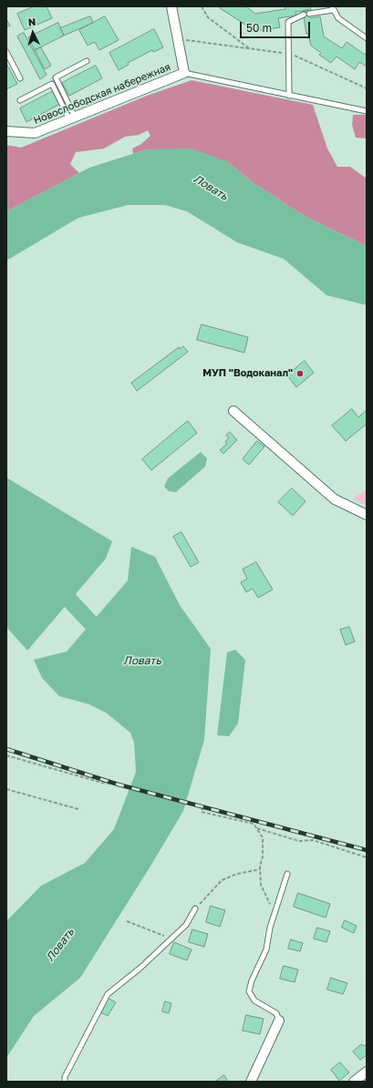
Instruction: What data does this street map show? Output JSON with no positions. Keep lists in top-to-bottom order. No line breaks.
{"streets":{"street":["Новослободская набережная"]},"water":["Ловать"],"places":["МУП \"Водоканал\""],"scale_bar":"50 m","north":"top"}
